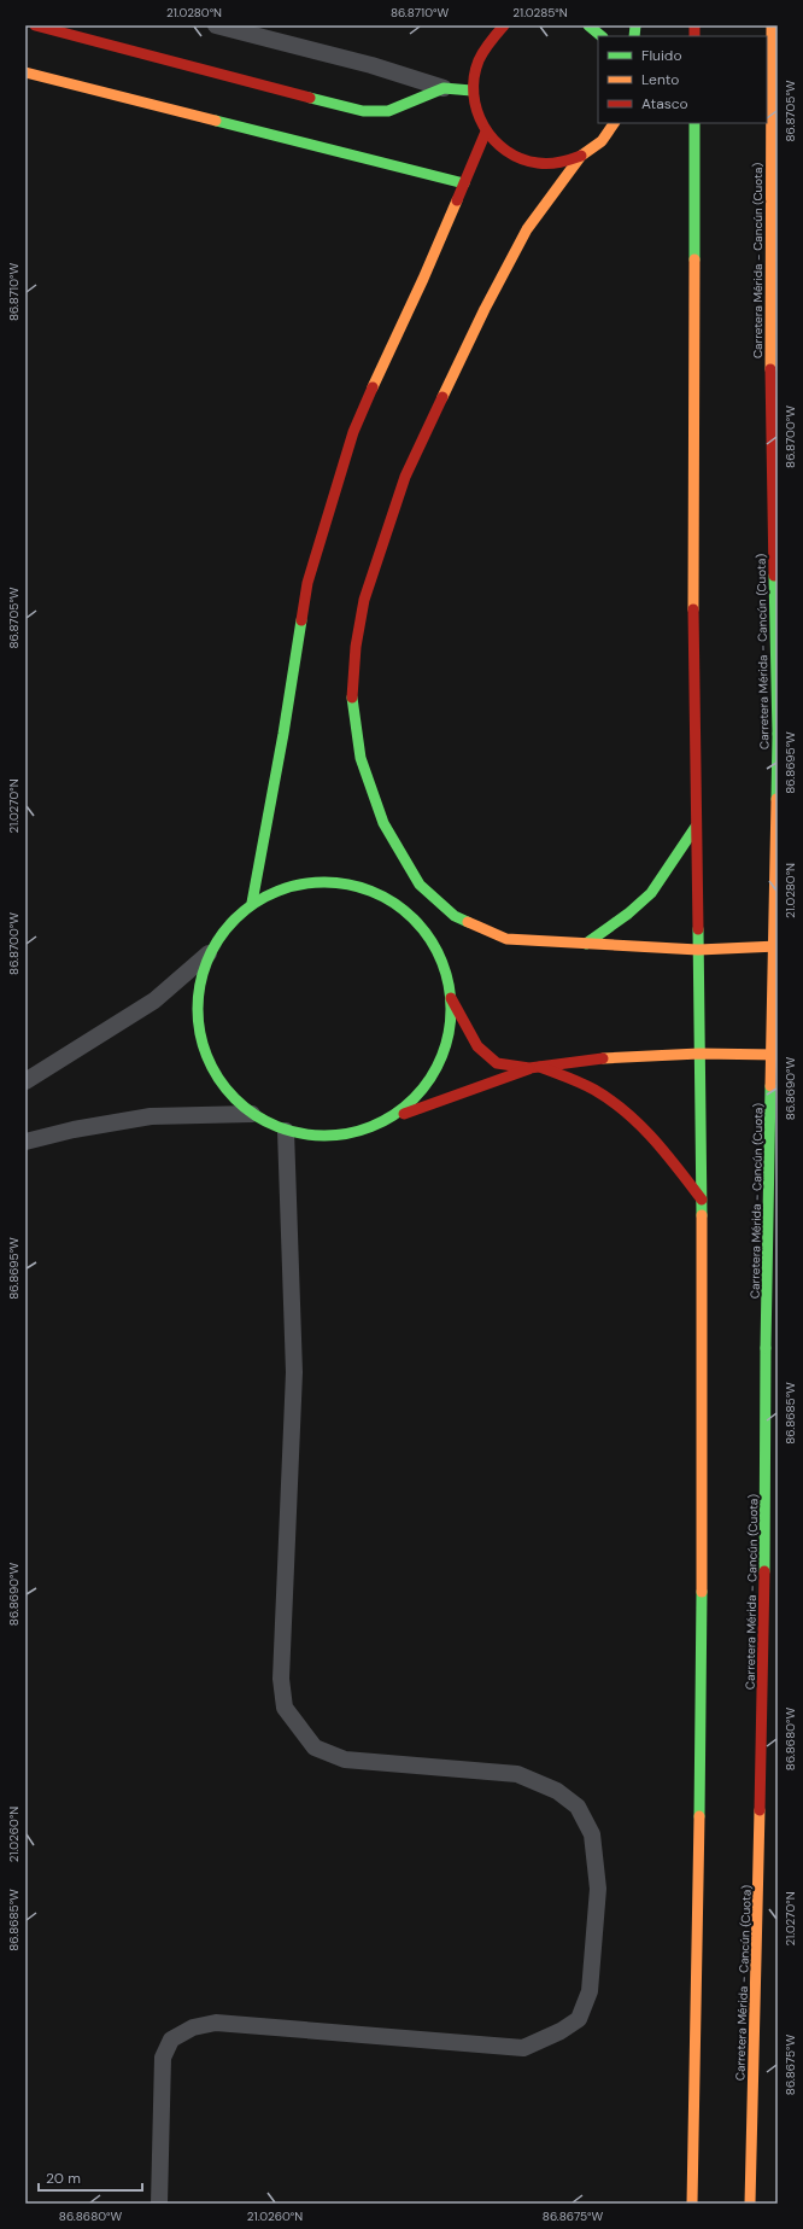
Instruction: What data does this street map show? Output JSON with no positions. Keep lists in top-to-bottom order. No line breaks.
{"streets":{"main road":["Carretera Mérida - Cancún (Cuota)"]},"legend":["Fluido","Lento","Atasco"],"scale_bar":"20 m","coordinates":["21.0280°N","86.8710°W","21.0285°N","86.8705°W","86.8700°W","86.8695°W","21.0270°N","86.8690°W","86.8685°W","86.8680°W","21.0260°N","86.8675°W"]}
